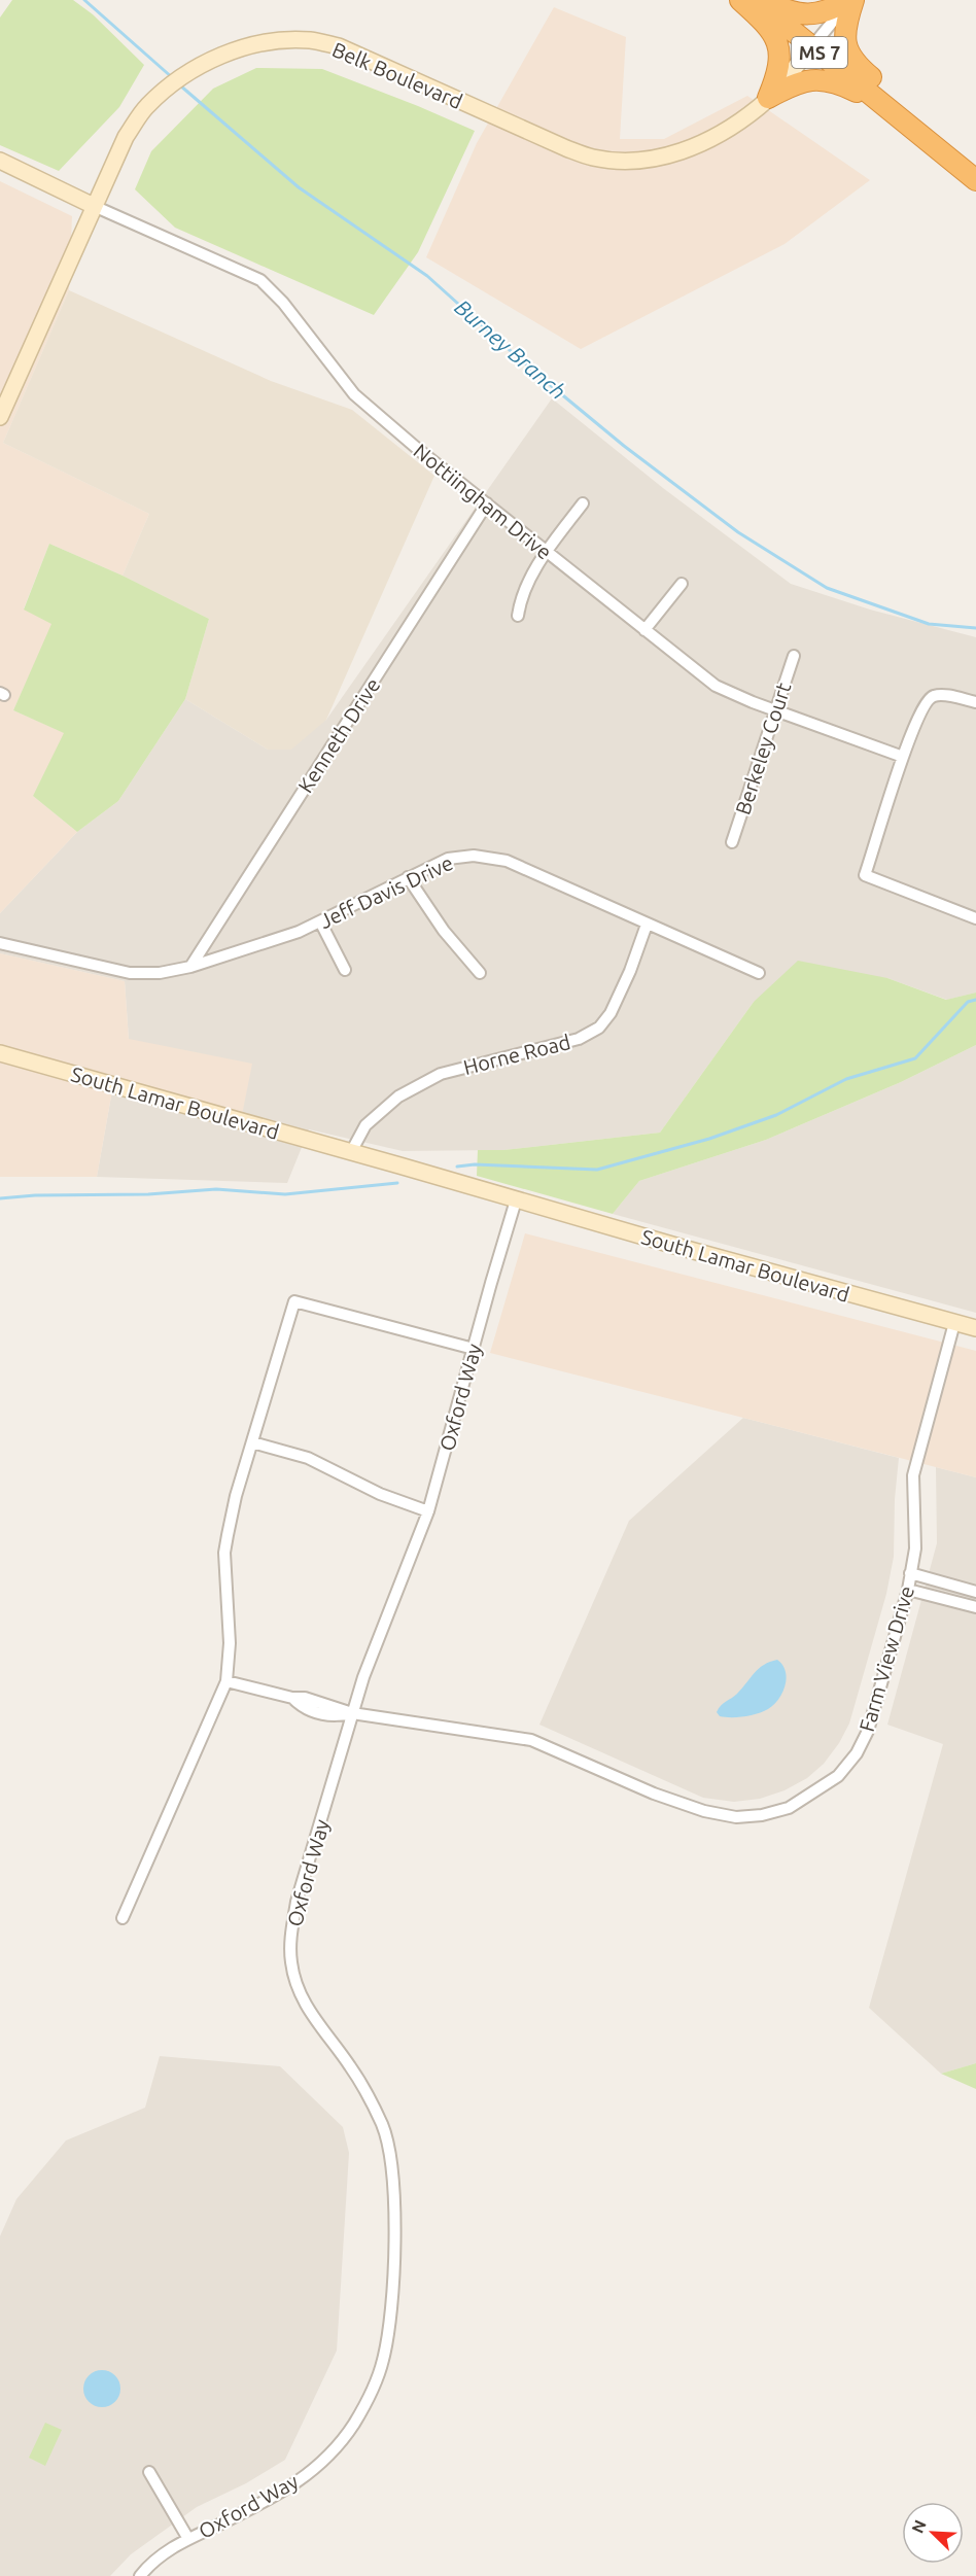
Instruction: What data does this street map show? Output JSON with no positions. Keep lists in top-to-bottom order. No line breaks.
{"streets":{"highway":["MS 7"],"street":["Belk Boulevard","Nottiingham Drive","Kenneth Drive","Berkeley Court","Jeff Davis Drive","Horne Road","South Lamar Boulevard","Oxford Way","Farm View Drive"]},"crossings":[["MS 7","Belk Boulevard"],["Belk Boulevard","Nottiingham Drive"],["Nottiingham Drive","Kenneth Drive"],["Nottiingham Drive","Berkeley Court"],["Kenneth Drive","Jeff Davis Drive"],["Jeff Davis Drive","Horne Road"],["Horne Road","South Lamar Boulevard"],["South Lamar Boulevard","Oxford Way"],["South Lamar Boulevard","Farm View Drive"],["Oxford Way","Farm View Drive"]],"water":["Burney Branch"],"north":"top left"}
